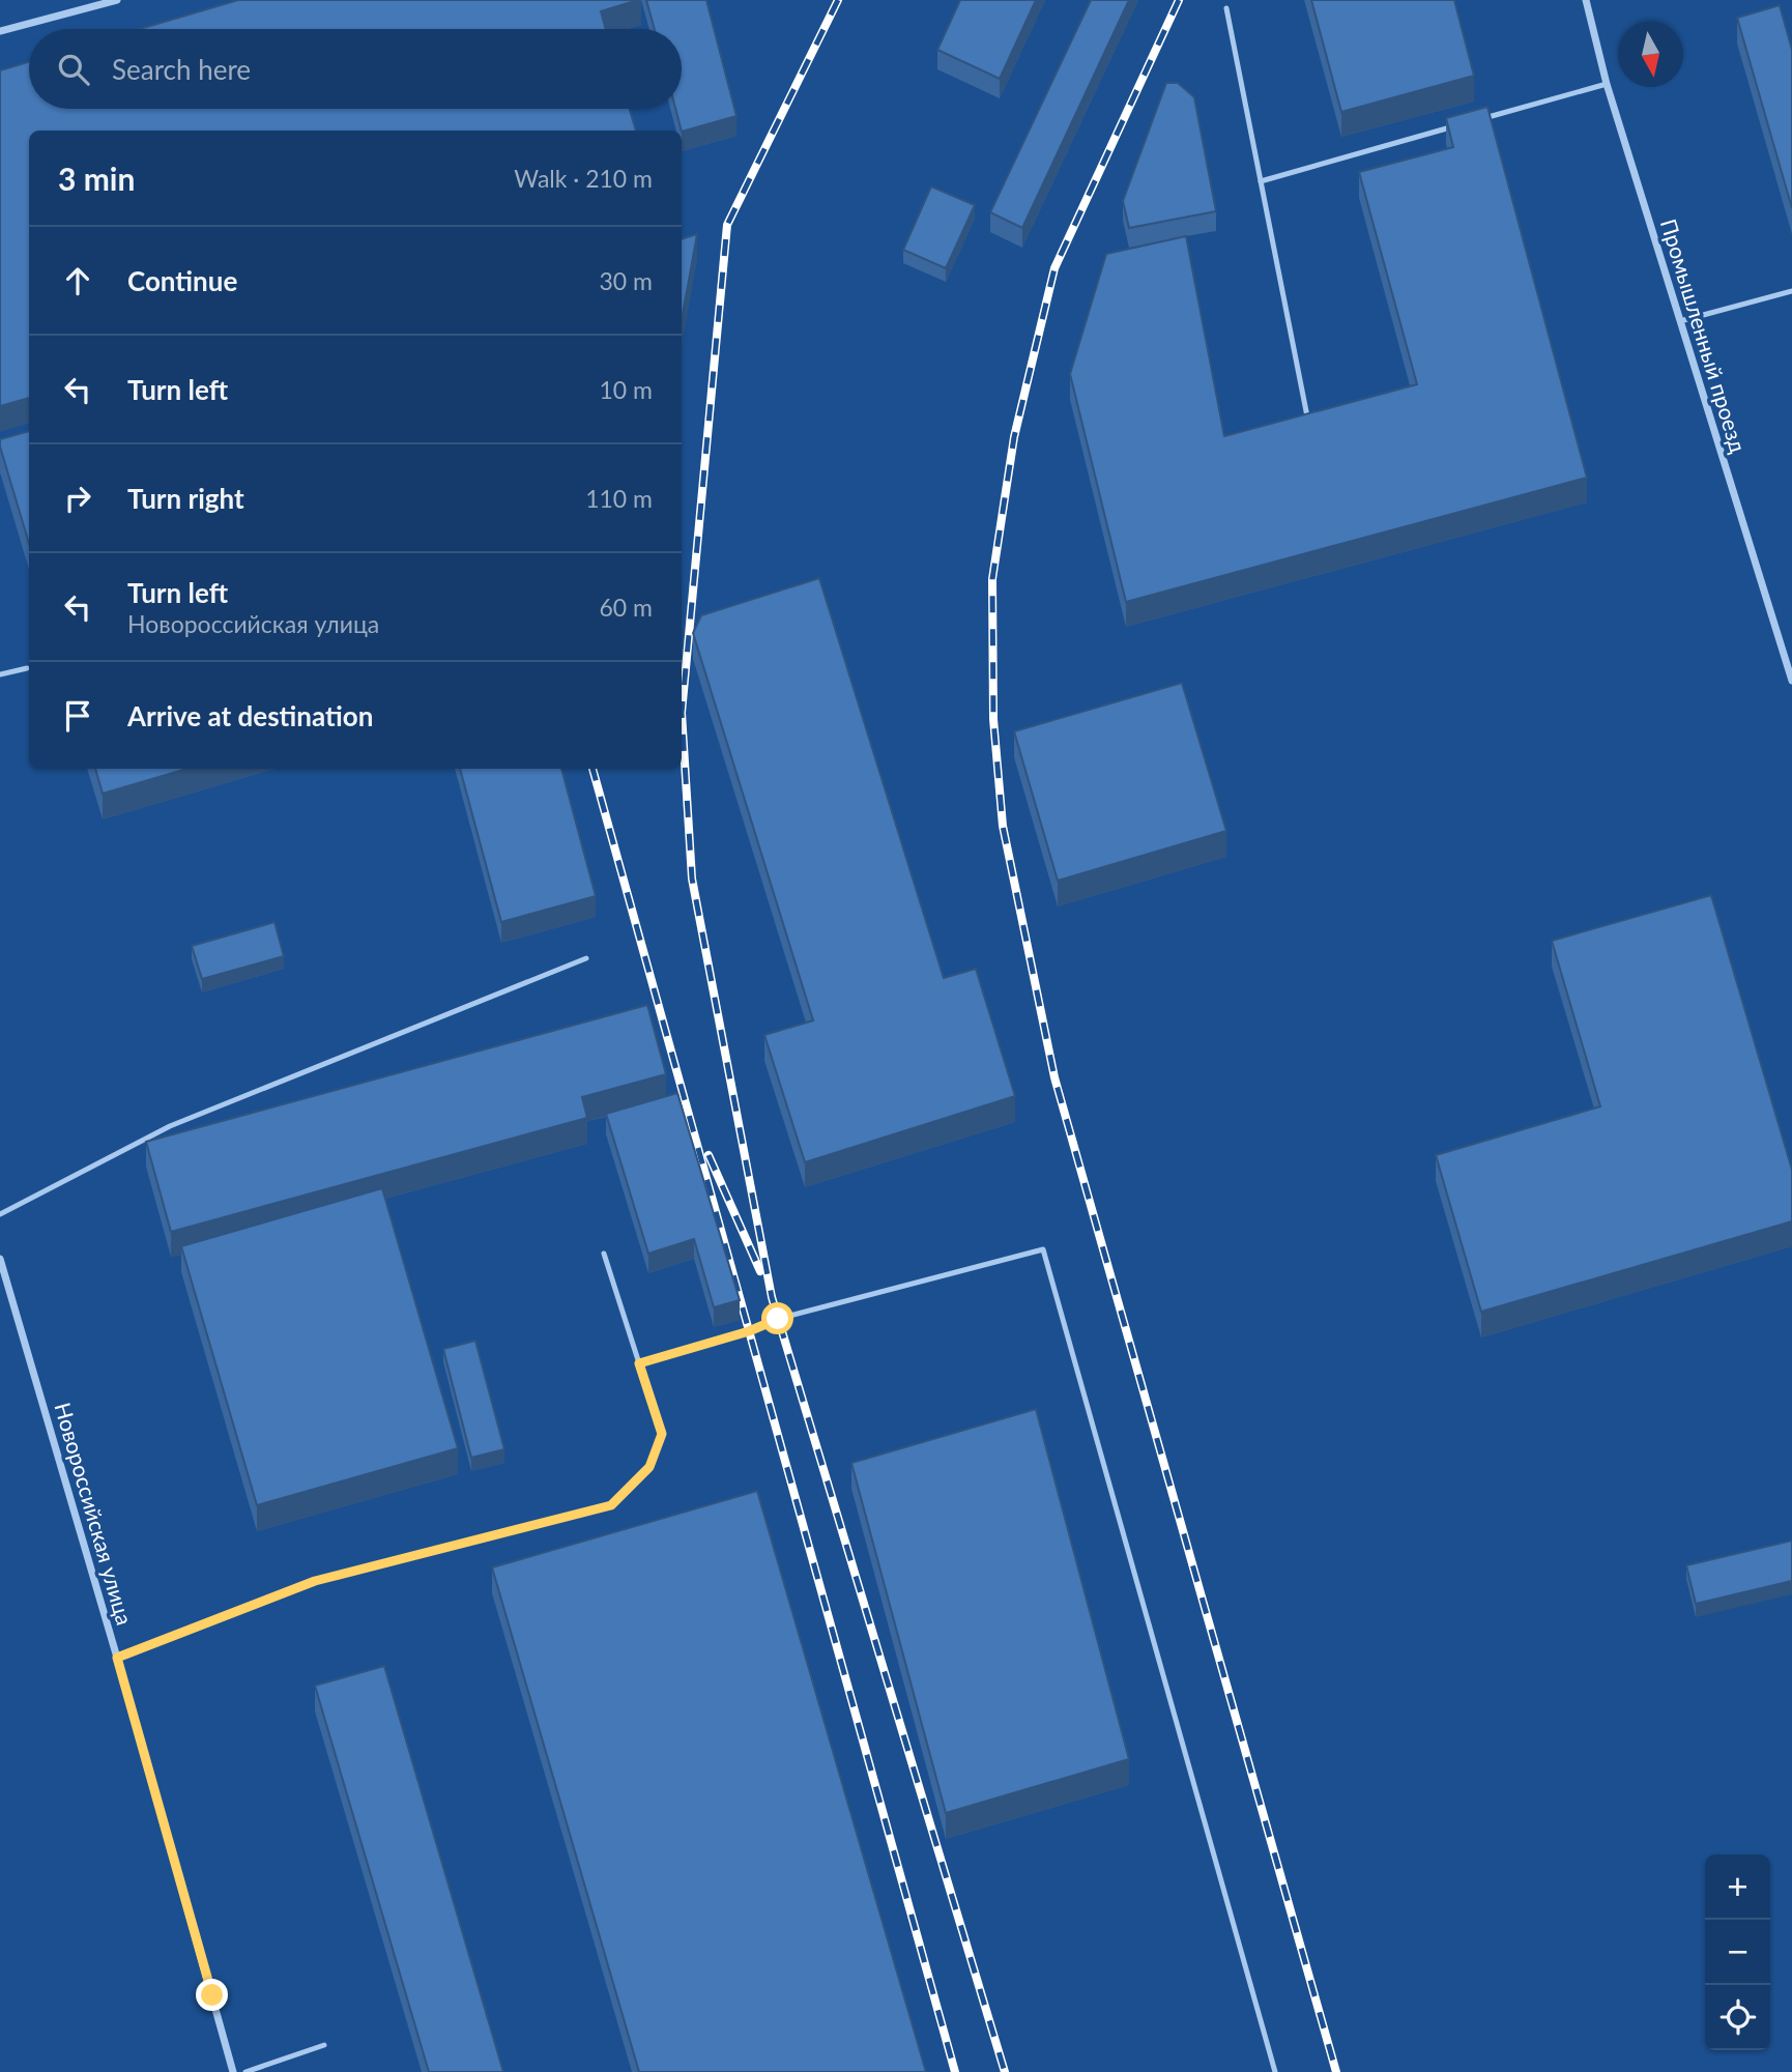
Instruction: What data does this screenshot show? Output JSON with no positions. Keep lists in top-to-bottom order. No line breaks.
{"streets":{"street":["Промышленный проезд","Новороссийская улица"]},"north":"bottom","page":{"search":"Search here","heading":["3 min","Walk · 210 m"],"list":[["Continue","30 m"],["Turn left","10 m"],["Turn right","110 m"],["Turn left","Новороссийская улица","60 m"],"Arrive at destination"],"map_buttons":["+","−"]}}
